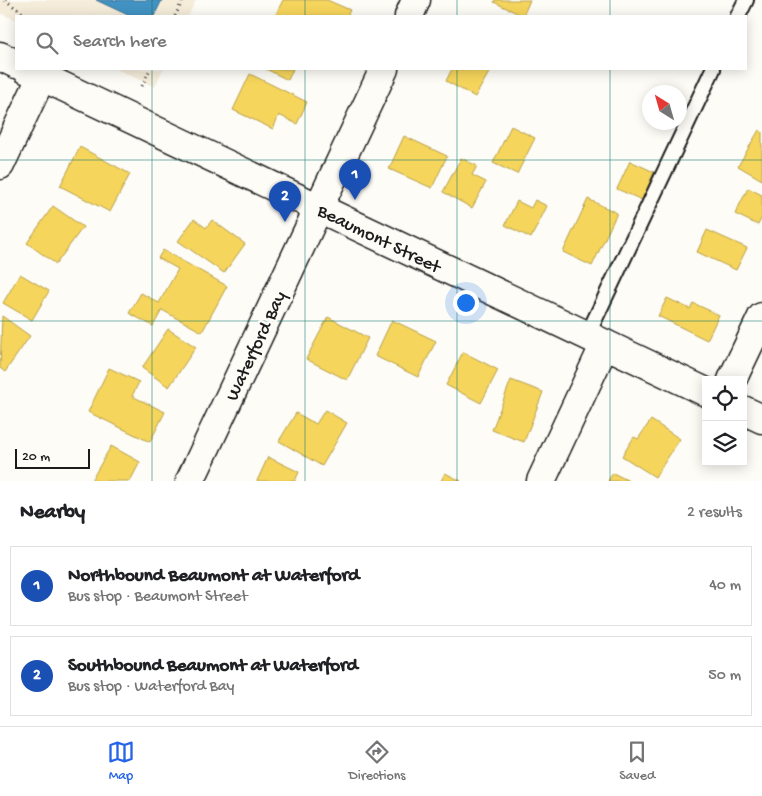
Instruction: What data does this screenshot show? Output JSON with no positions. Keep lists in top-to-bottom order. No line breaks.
{"streets":{"street":["Beaumont Street","Waterford Bay"]},"crossings":[["Beaumont Street","Waterford Bay"]],"scale_bar":"20 m","north":"top left","page":{"search":"Search here","pins":["1","2"],"scale":"20 m","heading":["Nearby","2 results"],"list":[{"mark":"1","name":"Northbound Beaumont at Waterford","note":"Bus stop · Beaumont Street","value":"40 m"},{"mark":"2","name":"Southbound Beaumont at Waterford","note":"Bus stop · Waterford Bay","value":"50 m"}],"nav":["Map","Directions","Saved"]}}
